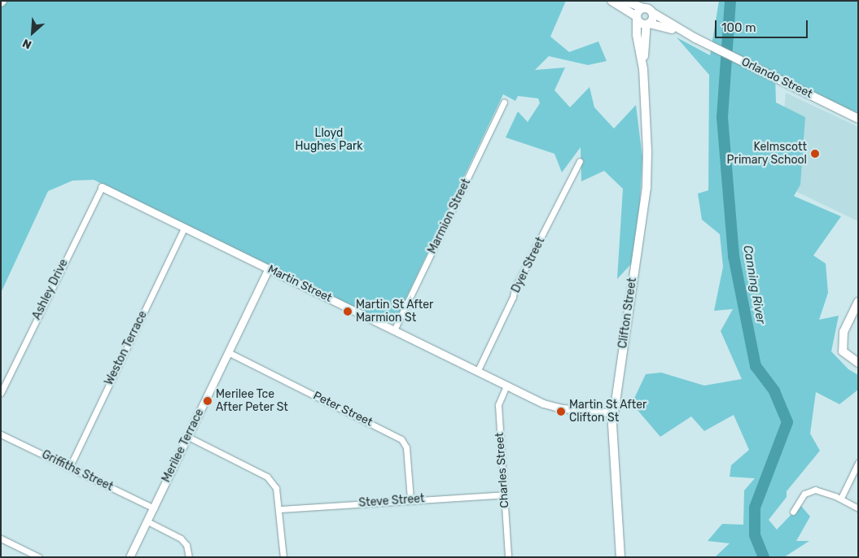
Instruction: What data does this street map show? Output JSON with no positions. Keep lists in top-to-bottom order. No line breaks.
{"streets":{"main road":["Orlando Street","Clifton Street"],"street":["Marmion Street","Dyer Street","Martin Street","Ashley Drive","Weston Terrace","Peter Street","Merilee Terrace","Charles Street","Griffiths Street","Steve Street"]},"crossings":[["Orlando Street","Clifton Street"],["Marmion Street","Martin Street"],["Dyer Street","Martin Street"],["Martin Street","Ashley Drive"],["Martin Street","Clifton Street"],["Martin Street","Weston Terrace"],["Martin Street","Merilee Terrace"],["Martin Street","Charles Street"],["Weston Terrace","Griffiths Street"],["Peter Street","Merilee Terrace"],["Peter Street","Steve Street"],["Merilee Terrace","Griffiths Street"],["Charles Street","Steve Street"]],"water":["Canning River"],"parks":["Lloyd Hughes Park"],"places":["Kelmscott Primary School","Martin St After Marmion St","Merilee Tce After Peter St","Martin St After Clifton St"],"scale_bar":"100 m","north":"bottom left"}
